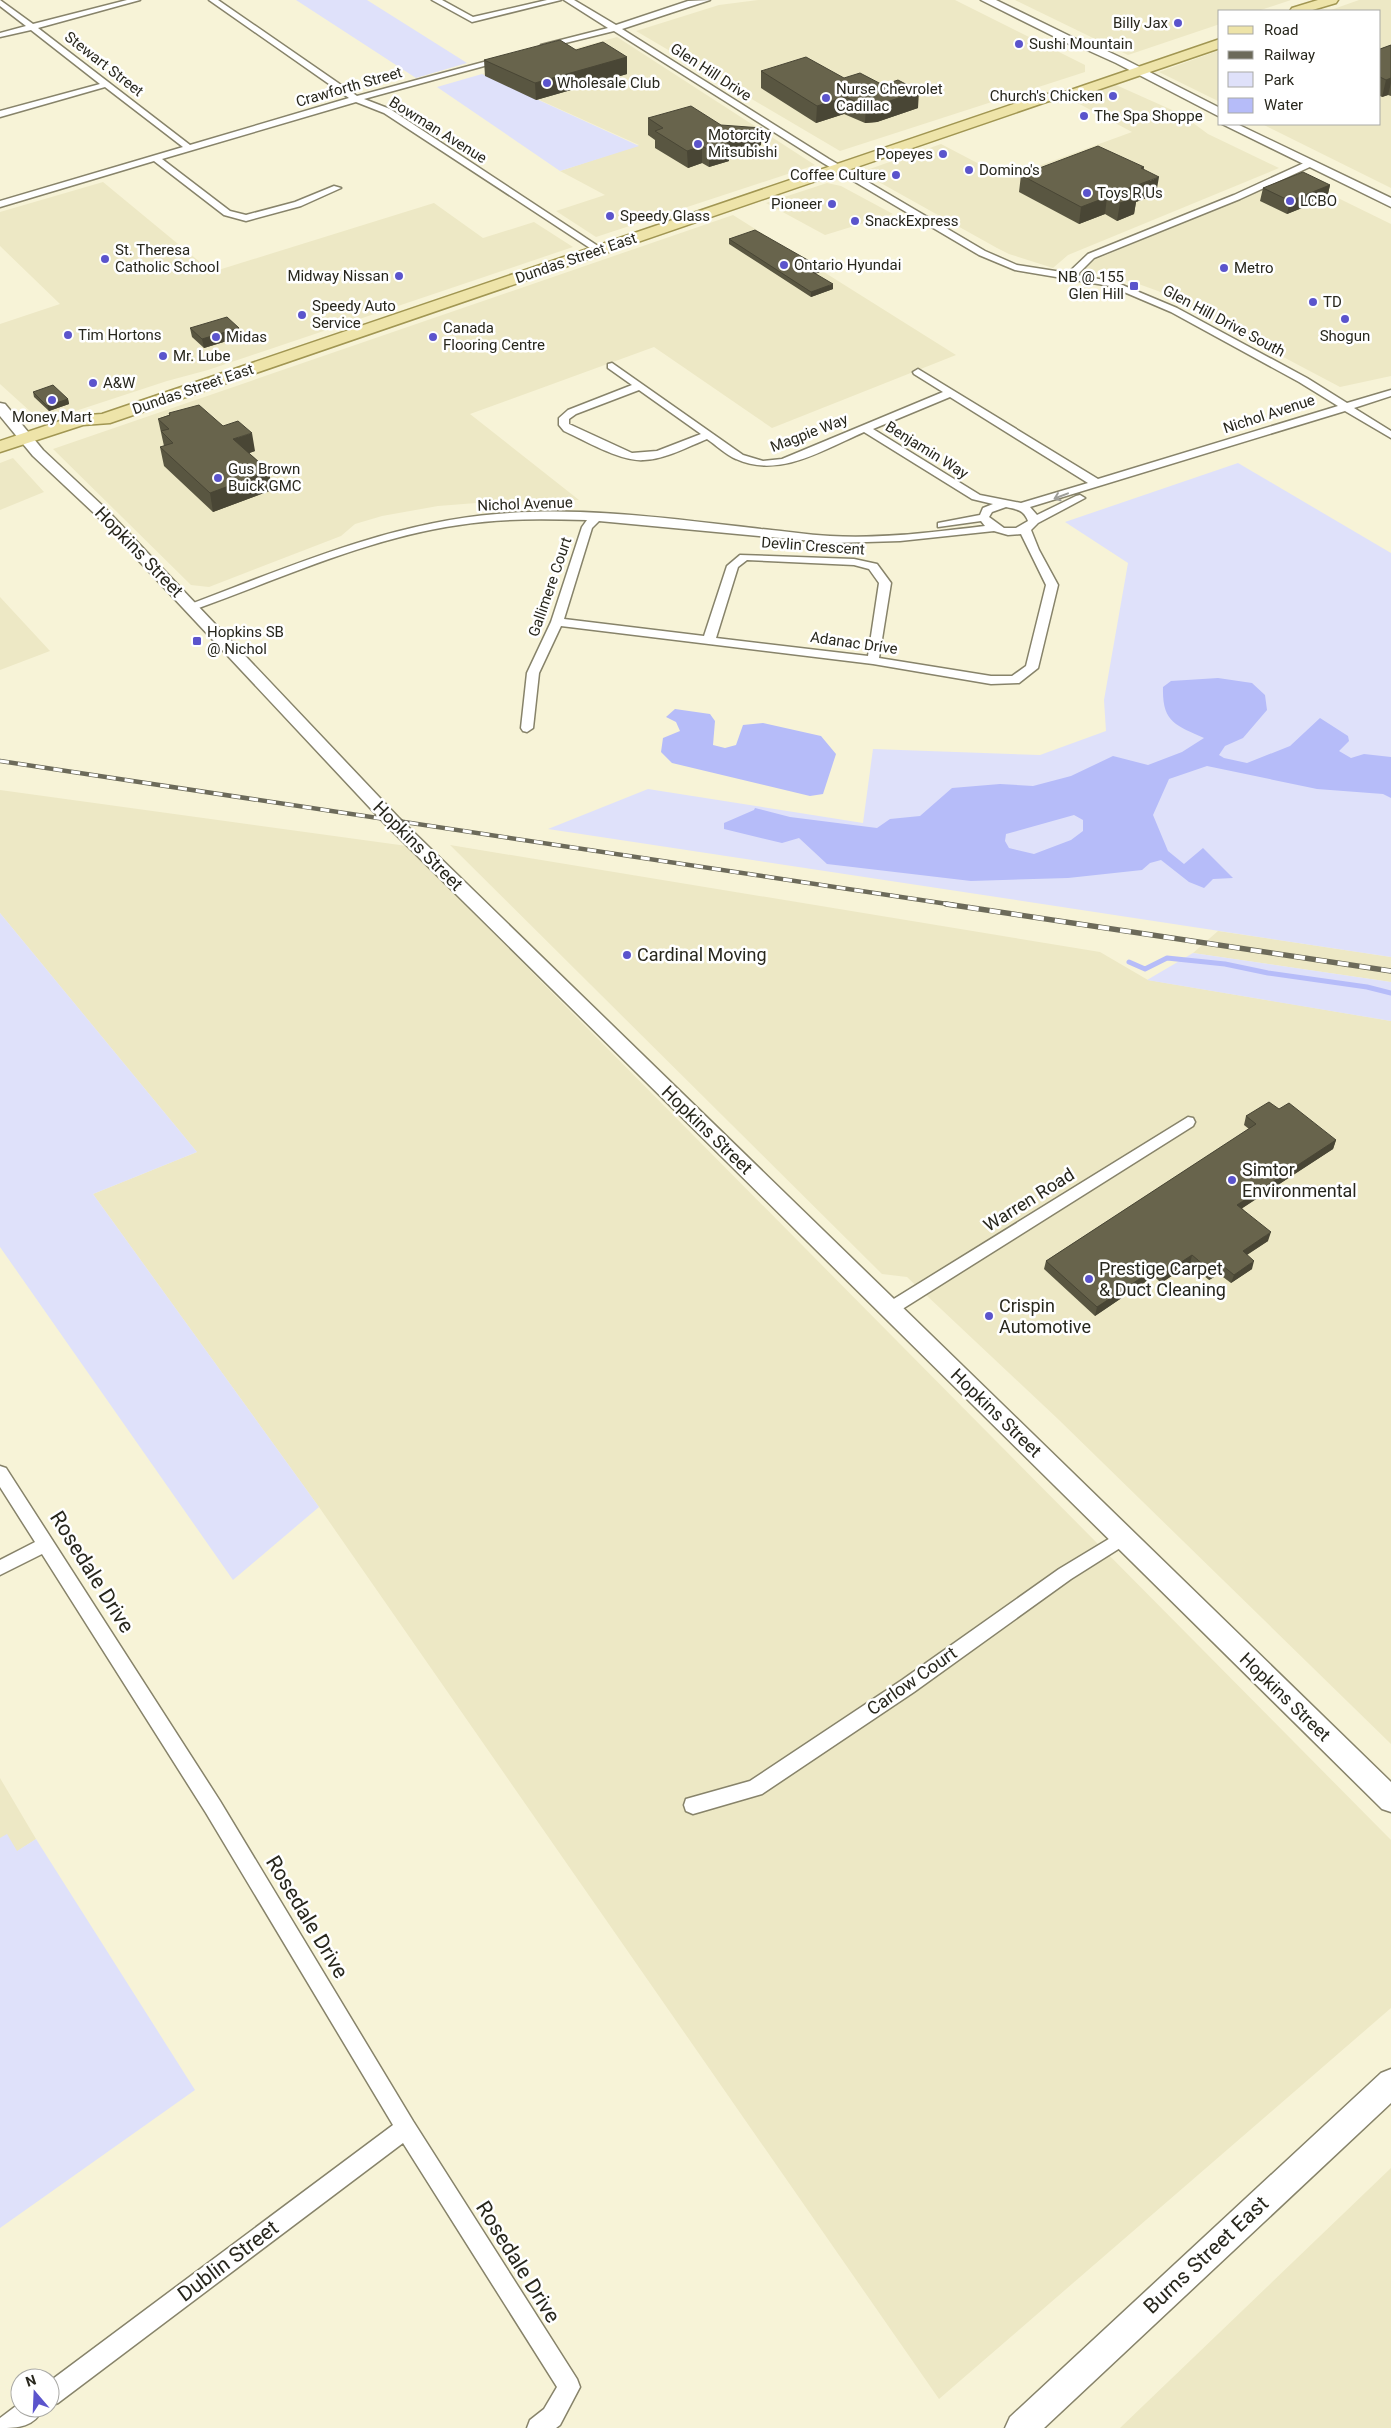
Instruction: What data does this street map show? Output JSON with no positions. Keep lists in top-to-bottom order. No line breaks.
{"streets":{"main road":["Dundas Street East","Hopkins Street","Burns Street East"],"street":["Stewart Street","Glen Hill Drive","Crawforth Street","Bowman Avenue","Glen Hill Drive South","Nichol Avenue","Magpie Way","Benjamin Way","Devlin Crescent","Gallimere Court","Adanac Drive","Warren Road","Rosedale Drive","Carlow Court","Dublin Street"]},"crossings":[["Stewart Street","Crawforth Street"],["Glen Hill Drive","Dundas Street East"],["Glen Hill Drive","Glen Hill Drive South"],["Crawforth Street","Bowman Avenue"],["Bowman Avenue","Dundas Street East"],["Dundas Street East","Glen Hill Drive South"],["Dundas Street East","Hopkins Street"],["Glen Hill Drive South","Nichol Avenue"],["Nichol Avenue","Benjamin Way"],["Nichol Avenue","Hopkins Street"],["Nichol Avenue","Gallimere Court"],["Nichol Avenue","Adanac Drive"],["Magpie Way","Benjamin Way"],["Devlin Crescent","Adanac Drive"],["Hopkins Street","Warren Road"],["Hopkins Street","Carlow Court"],["Gallimere Court","Adanac Drive"],["Rosedale Drive","Dublin Street"]],"places":{"other":["Billy Jax","Sushi Mountain","Wholesale Club","Church's Chicken","Nurse Chevrolet Cadillac","The Spa Shoppe","Motorcity Mitsubishi","Popeyes","Domino's","Coffee Culture","Toys R Us","LCBO","Pioneer","Speedy Glass","SnackExpress","St. Theresa Catholic School","Ontario Hyundai","Metro","Midway Nissan","TD","Speedy Auto Service","Shogun","Tim Hortons","Midas","Canada Flooring Centre","Mr. Lube","A&W","Money Mart","Gus Brown Buick GMC","Cardinal Moving","Simtor Environmental","Prestige Carpet & Duct Cleaning","Crispin Automotive"],"transit":["NB @ 155 Glen Hill","Hopkins SB @ Nichol"]},"legend":["Road","Railway","Park","Water"],"north":"top"}
